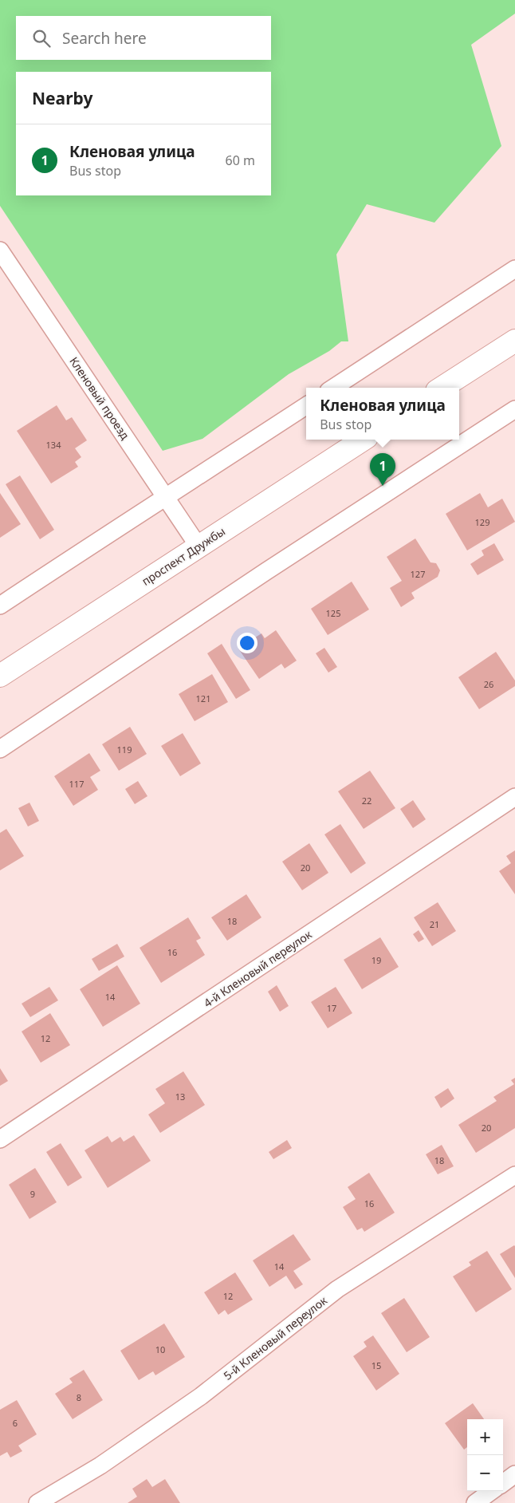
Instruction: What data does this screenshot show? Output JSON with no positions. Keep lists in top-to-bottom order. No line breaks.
{"streets":{"main road":["проспект Дружбы"],"street":["Кленовый проезд","4-й Кленовый переулок","5-й Кленовый переулок"]},"crossings":[["Кленовый проезд","проспект Дружбы"]],"house_numbers":["134","129","127","125","26","121","119","117","22","20","18","21","16","19","14","17","12","13","20","18","9","16","14","12","10","15","8","6"],"page":{"search":"Search here","heading":"Nearby","list":[{"mark":"1","name":"Кленовая улица","note":"Bus stop","value":"60 m"}],"popup":["Кленовая улица","Bus stop"],"pins":"1","map_buttons":["+","−"]}}
